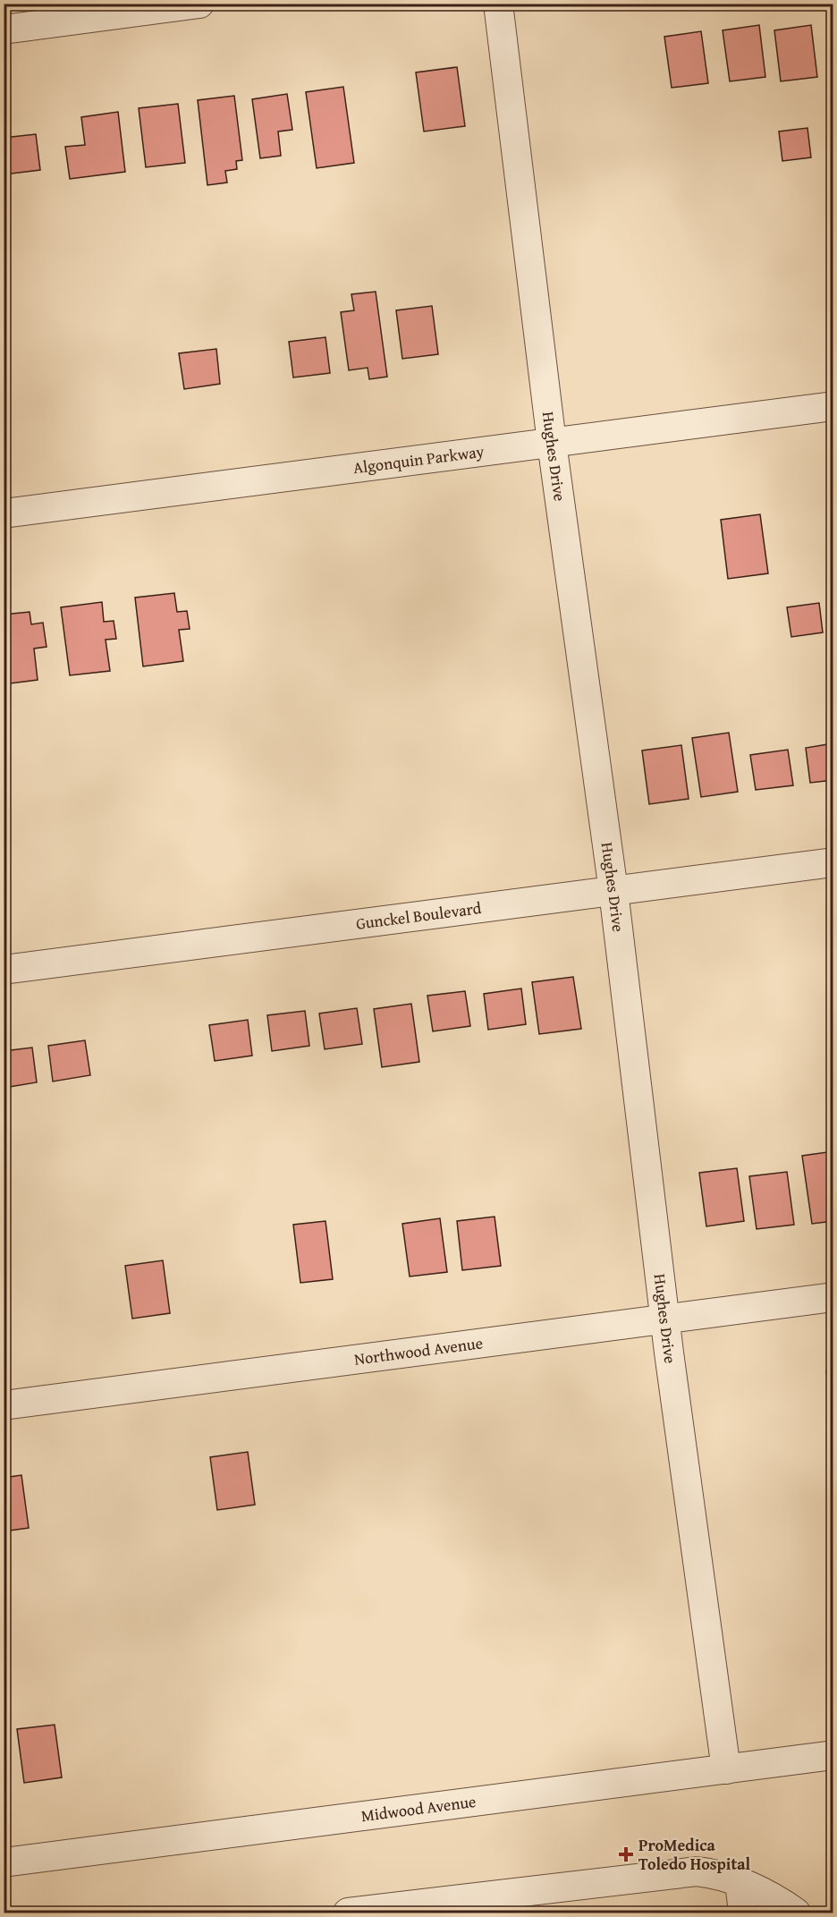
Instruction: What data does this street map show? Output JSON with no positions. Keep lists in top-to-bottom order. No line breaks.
{"streets":{"street":["Hughes Drive","Algonquin Parkway","Gunckel Boulevard","Northwood Avenue","Midwood Avenue"]},"crossings":[["Hughes Drive","Algonquin Parkway"],["Hughes Drive","Gunckel Boulevard"],["Hughes Drive","Northwood Avenue"],["Hughes Drive","Midwood Avenue"]],"places":{"health":["ProMedica Toledo Hospital"]}}
